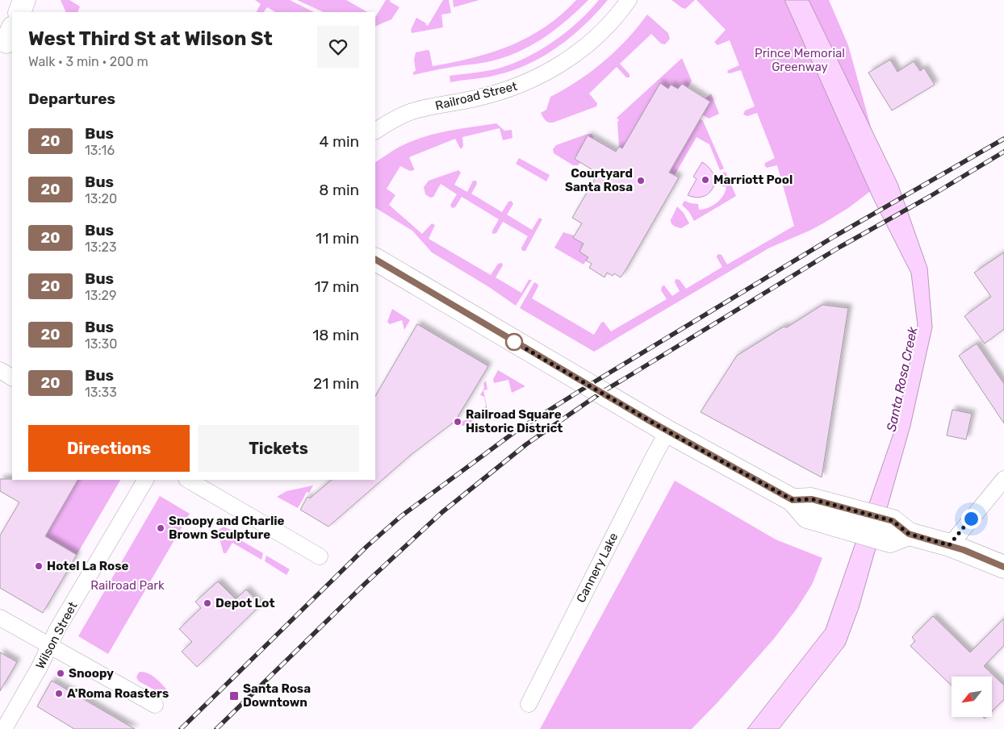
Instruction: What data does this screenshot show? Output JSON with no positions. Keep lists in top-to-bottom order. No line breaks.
{"streets":{"street":["Railroad Street","Cannery Lake","Wilson Street"]},"water":["Santa Rosa Creek"],"parks":["Prince Memorial Greenway","Railroad Park"],"places":{"other":["Marriott Pool","Courtyard Santa Rosa","Railroad Square Historic District","Snoopy and Charlie Brown Sculpture","Hotel La Rose","Depot Lot","Snoopy","A'Roma Roasters"],"transit":["Santa Rosa Downtown"]},"lines":["bus line 20"],"north":"bottom left","page":{"heading":[["West Third St at Wilson St","Walk · 3 min · 200 m"],"Departures"],"list":[{"mark":"20","name":"Bus","note":"13:16","value":"4 min"},{"mark":"20","name":"Bus","note":"13:20","value":"8 min"},{"mark":"20","name":"Bus","note":"13:23","value":"11 min"},{"mark":"20","name":"Bus","note":"13:29","value":"17 min"},{"mark":"20","name":"Bus","note":"13:30","value":"18 min"},{"mark":"20","name":"Bus","note":"13:33","value":"21 min"}],"buttons":["Directions","Tickets"]}}
